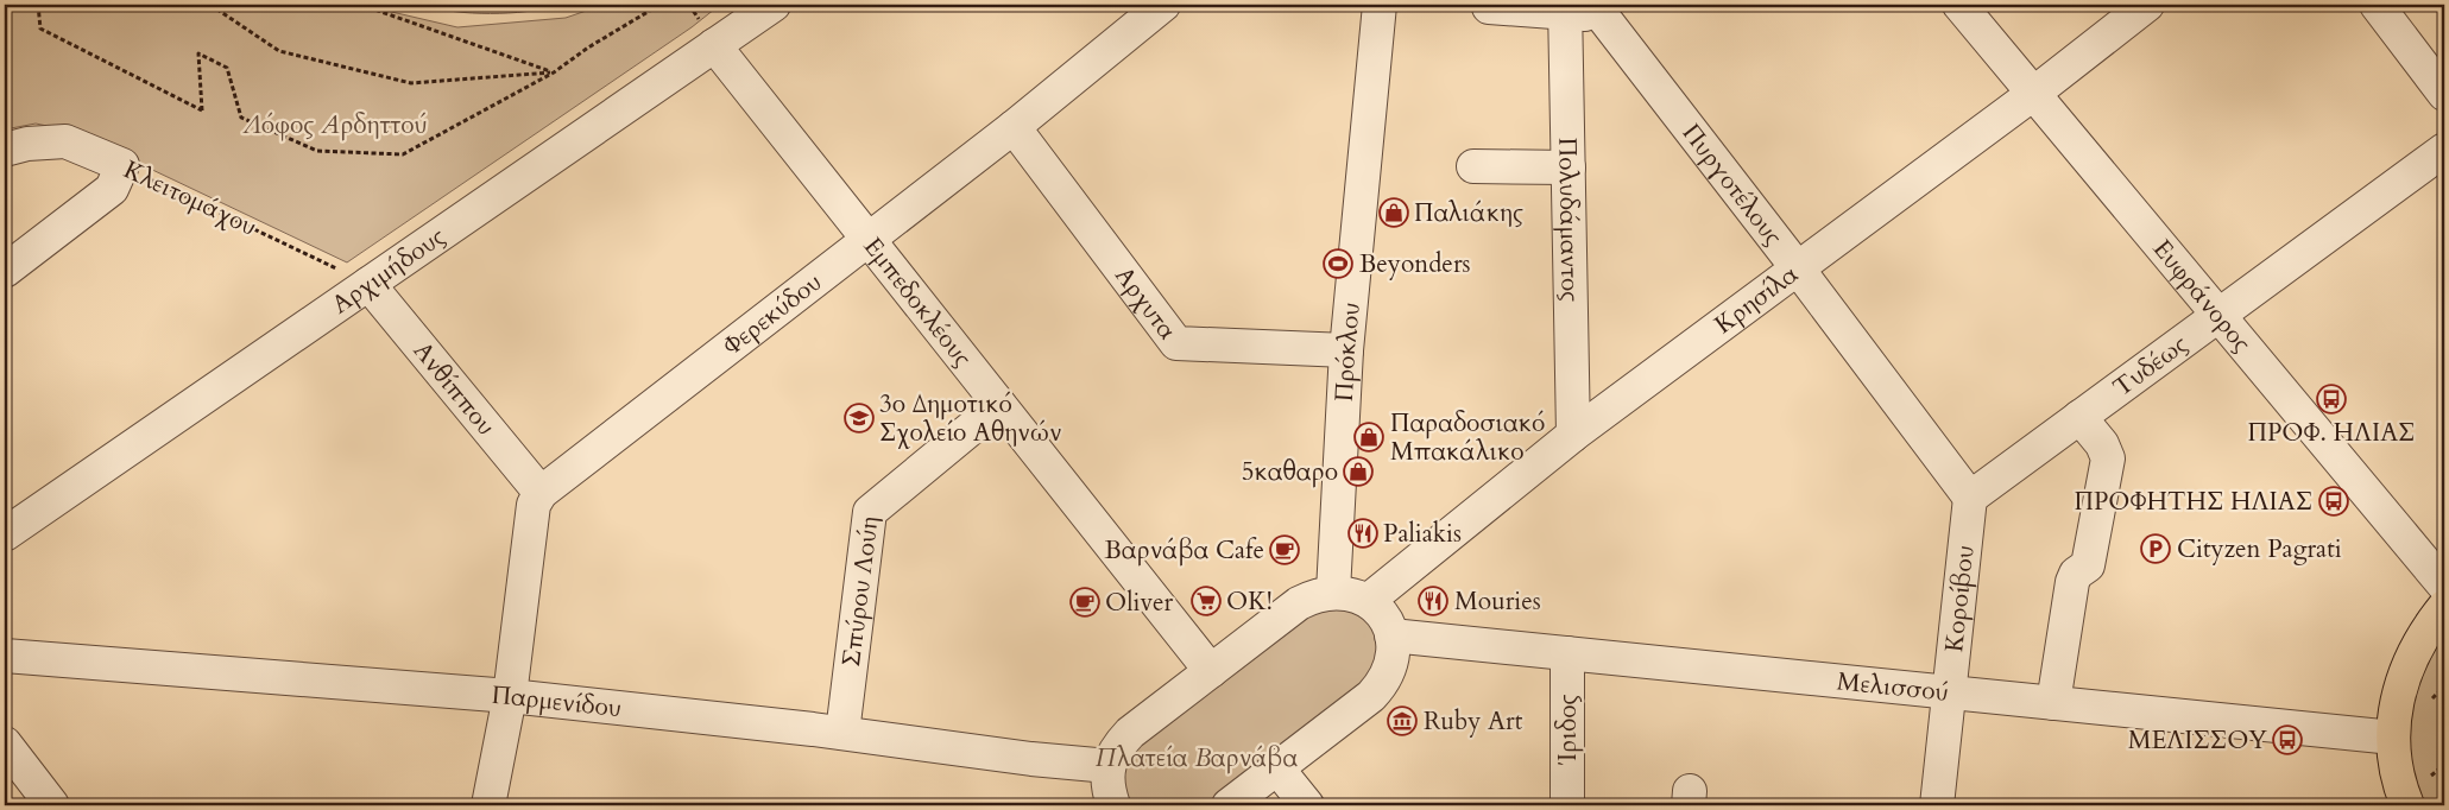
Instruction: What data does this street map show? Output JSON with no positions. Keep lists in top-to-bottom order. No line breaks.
{"streets":{"street":["Πυργοτέλους","Κλειτομάχου","Πολυδάμαντος","Αρχιμήδους","Ευφράνορος","Κρησίλα","Εμπεδοκλέους","Αρχυτα","Φερεκύδου","Πρόκλου","Τυδέως","Ανθίππου","Σπύρου Λούη","Κοροίβου","Μελισσού","Παρμενίδου","Ίριδος"]},"crossings":[["Πυργοτέλους","Κρησίλα"],["Πυργοτέλους","Τυδέως"],["Πυργοτέλους","Κοροίβου"],["Κλειτομάχου","Αρχιμήδους"],["Κλειτομάχου","Ανθίππου"],["Πολυδάμαντος","Κρησίλα"],["Αρχιμήδους","Εμπεδοκλέους"],["Αρχιμήδους","Ανθίππου"],["Ευφράνορος","Κρησίλα"],["Ευφράνορος","Τυδέως"],["Εμπεδοκλέους","Φερεκύδου"],["Εμπεδοκλέους","Σπύρου Λούη"],["Αρχυτα","Φερεκύδου"],["Αρχυτα","Πρόκλου"],["Φερεκύδου","Ανθίππου"],["Τυδέως","Κοροίβου"],["Σπύρου Λούη","Παρμενίδου"],["Κοροίβου","Μελισσού"],["Μελισσού","Ίριδος"]],"parks":["Λόφος Αρδηττού","Πλατεία Βαρνάβα"],"places":{"shop":["Παλιάκης","Παραδοσιακό Μπακάλικο","5καθαρο"],"sports":["Beyonders"],"bus stop":["ΠΡΟΦ. ΗΛΙΑΣ","ΠΡΟΦΗΤΗΣ ΗΛΙΑΣ","ΜΕΛΙΣΣΟΥ"],"school or university":["3ο Δημοτικό Σχολείο Αθηνών"],"restaurant":["Paliakis","Mouries"],"parking":["Cityzen Pagrati"],"cafe":["Βαρνάβα Cafe","Oliver"],"supermarket":["OK!"],"museum":["Ruby Art"]}}
